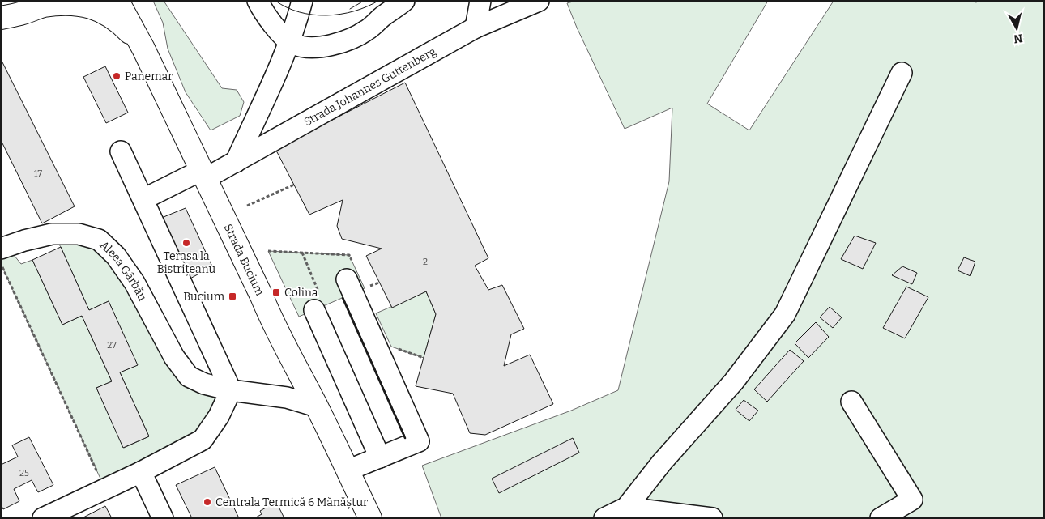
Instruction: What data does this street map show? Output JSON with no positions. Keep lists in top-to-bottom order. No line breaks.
{"streets":{"main road":["Strada Bucium"],"street":["Strada Johannes Guttenberg","Aleea Gârbău"]},"crossings":[["Strada Johannes Guttenberg","Strada Bucium"],["Strada Bucium","Aleea Gârbău"]],"places":{"other":["Panemar","Terasa la Bistrițeanu","Centrala Termică 6 Mănăștur"],"transit":["Colina","Bucium"]},"house_numbers":["17","2","27","25"],"north":"bottom"}
